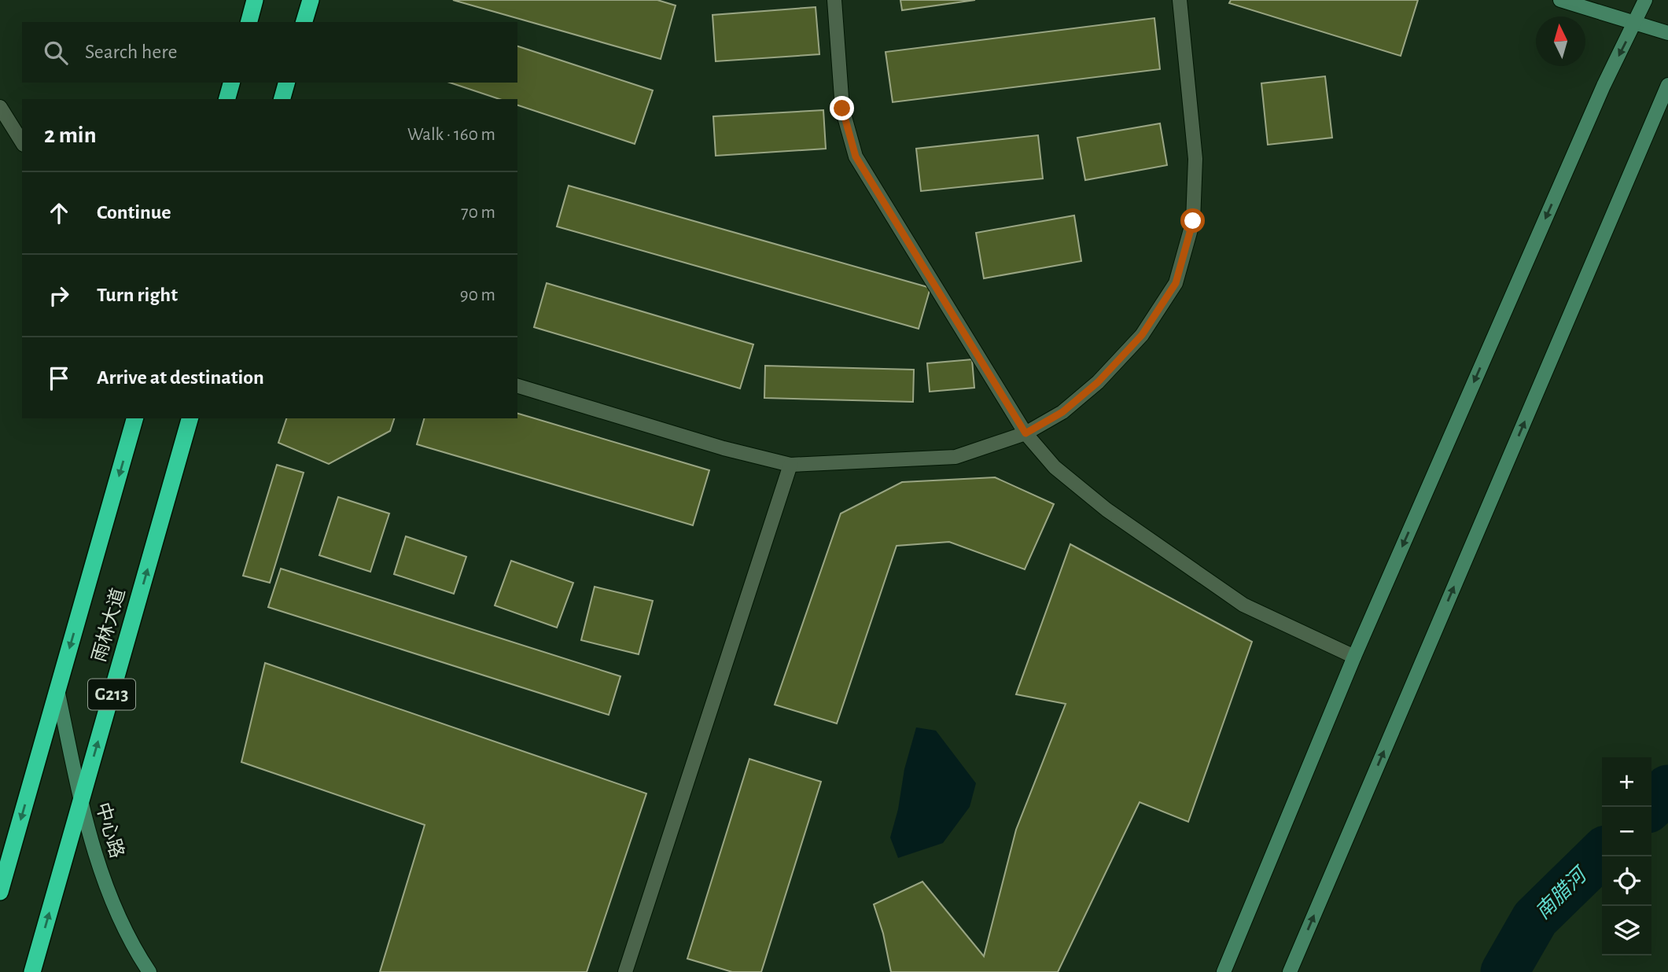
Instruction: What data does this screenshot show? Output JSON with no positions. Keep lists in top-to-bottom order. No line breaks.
{"streets":{"highway":["雨林大道","G213"],"street":["中心路"]},"crossings":[["雨林大道","中心路"]],"water":["南腊河"],"north":"top","page":{"search":"Search here","heading":["2 min","Walk · 160 m"],"list":[["Continue","70 m"],["Turn right","90 m"],"Arrive at destination"],"map_buttons":["+","−"]}}
